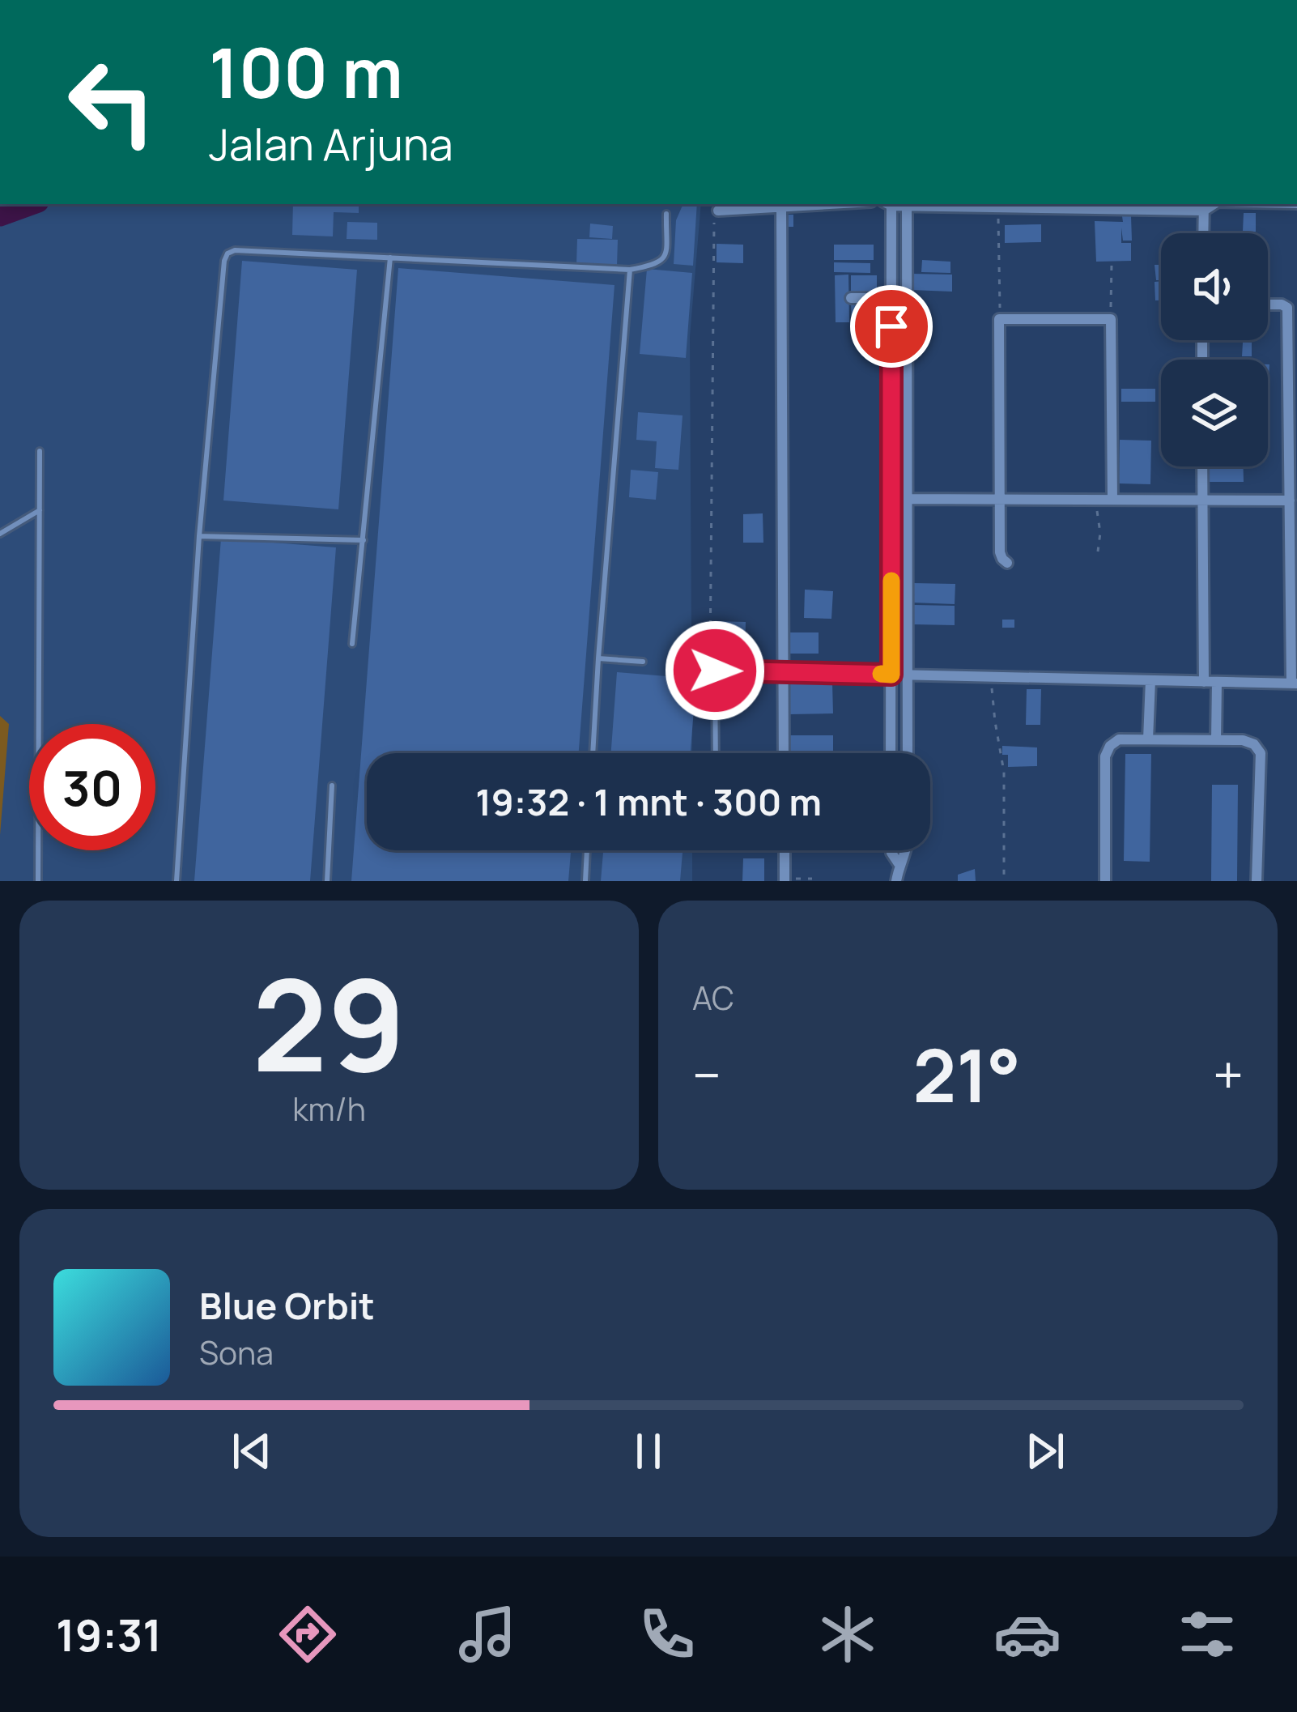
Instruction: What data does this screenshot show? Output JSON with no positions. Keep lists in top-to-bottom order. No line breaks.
{"page":{"turn":["100 m","Jalan Arjuna"],"limit":"30","trip":"19:32 · 1 mnt · 300 m","tile":[["29","km/h"],"AC"],"heat":["−","21°","+"],"song":["Blue Orbit","Sona"],"tabs":"19:31"}}
